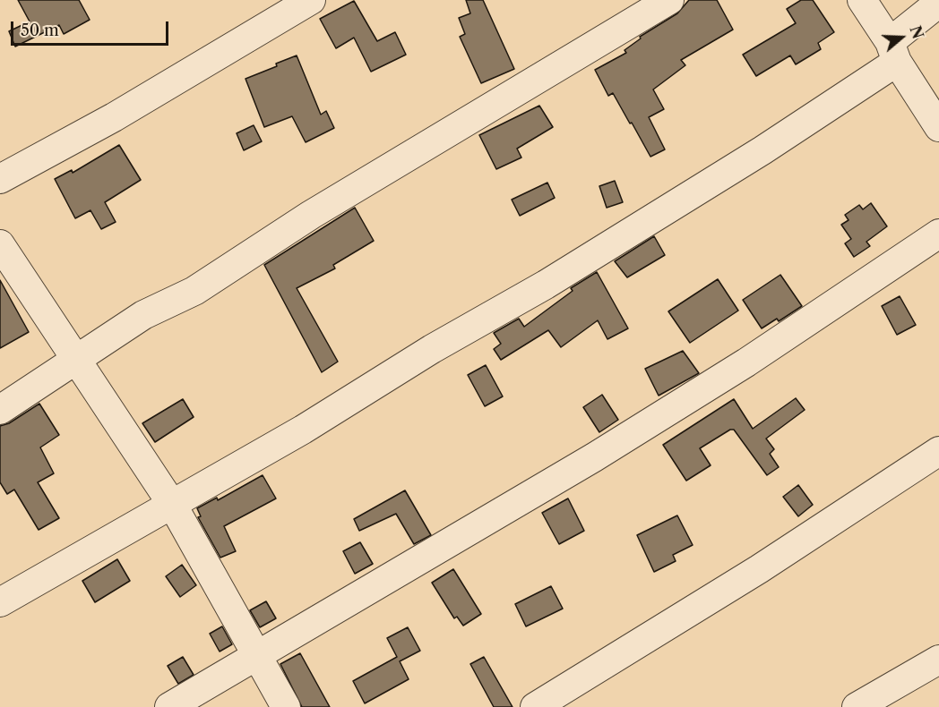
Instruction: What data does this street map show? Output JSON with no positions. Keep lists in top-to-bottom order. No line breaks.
{"scale_bar":"50 m","north":"right"}
